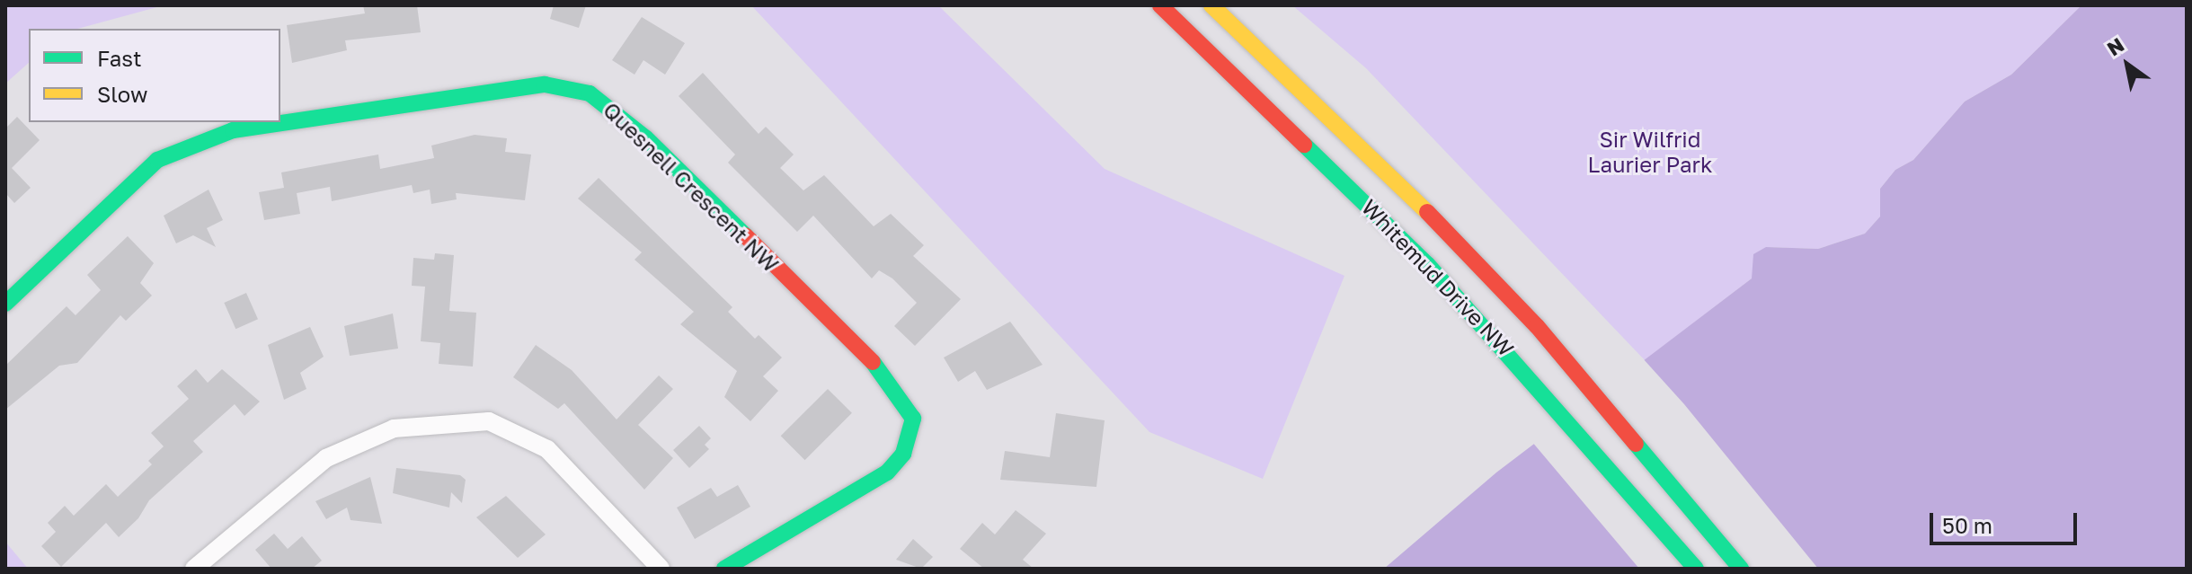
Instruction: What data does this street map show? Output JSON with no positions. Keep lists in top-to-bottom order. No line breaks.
{"streets":{"main road":["Quesnell Crescent NW","Whitemud Drive NW"]},"parks":["Sir Wilfrid Laurier Park"],"legend":["Fast","Slow"],"scale_bar":"50 m","north":"top left"}
